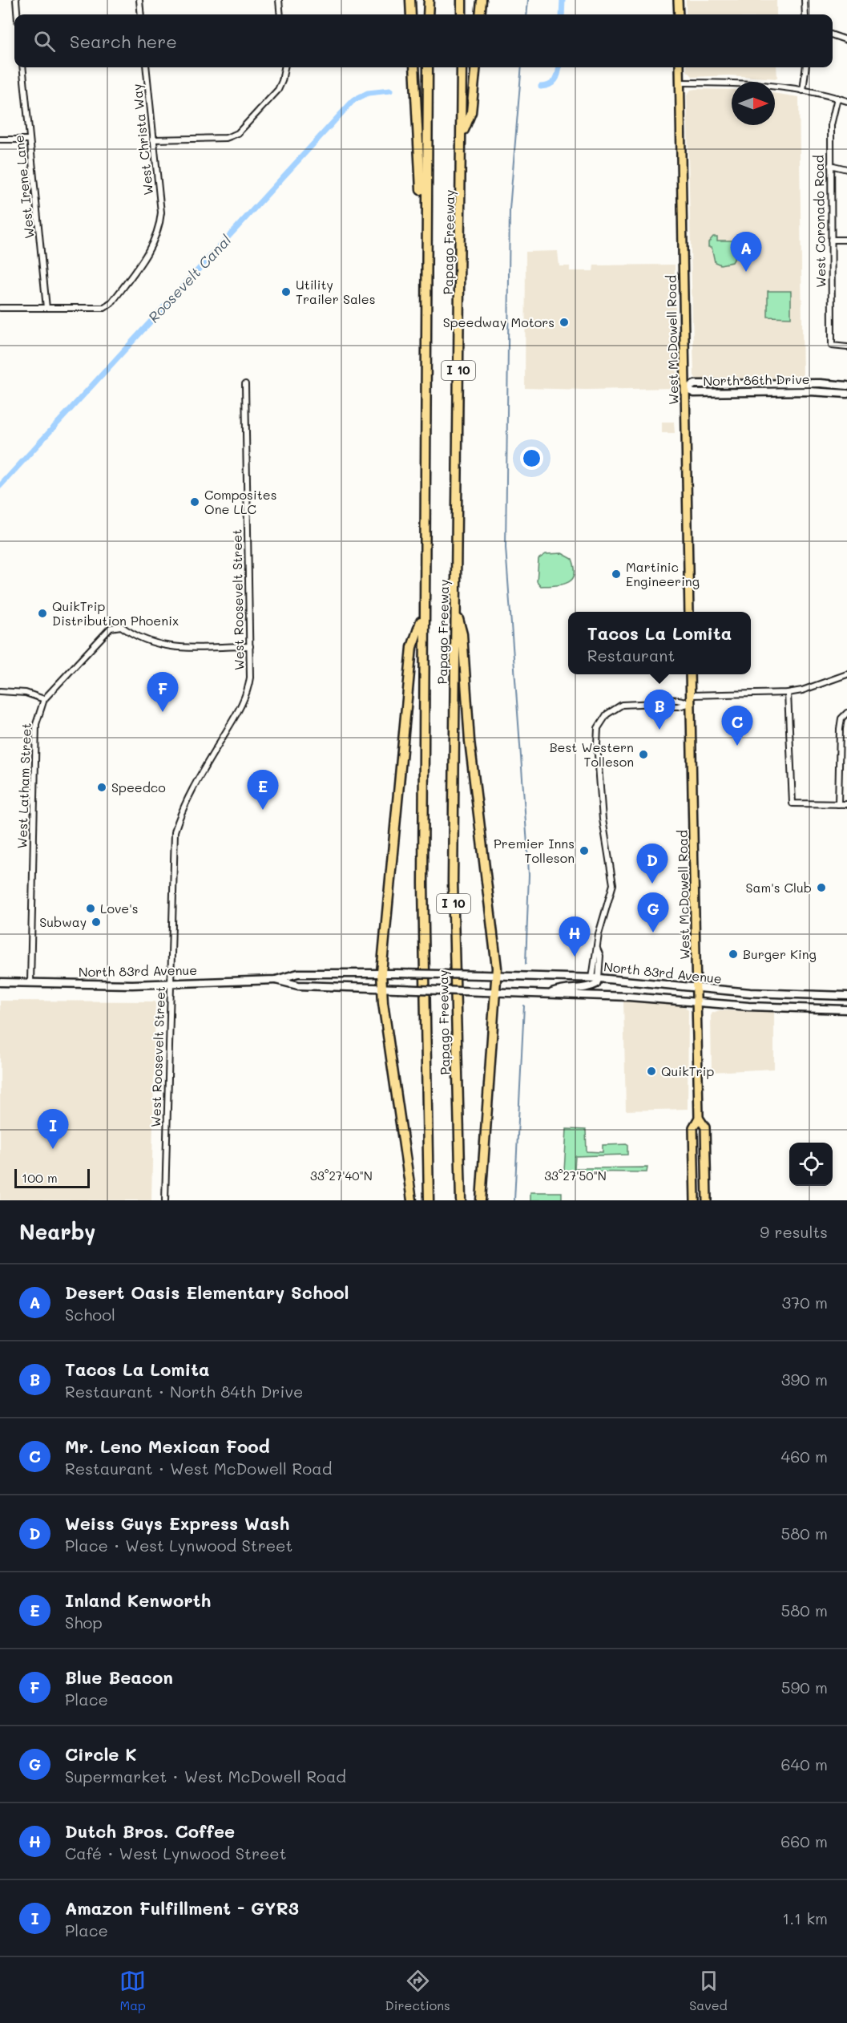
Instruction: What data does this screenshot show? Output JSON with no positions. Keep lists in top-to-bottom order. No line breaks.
{"streets":{"highway":["Papago Freeway","I 10"],"main road":["West McDowell Road","North 86th Drive","North 83rd Avenue"],"street":["West Christa Way","West Irene Lane","West Coronado Road","West Roosevelt Street","West Latham Street"]},"crossings":[["West Christa Way","West Irene Lane"],["West McDowell Road","North 86th Drive"],["West McDowell Road","North 83rd Avenue"],["West Roosevelt Street","West Latham Street"],["West Roosevelt Street","North 83rd Avenue"],["West Latham Street","North 83rd Avenue"]],"water":["Roosevelt Canal"],"places":["Utility Trailer Sales","Speedway Motors","Composites One LLC","Martinic Engineering","QuikTrip Distribution Phoenix","Best Western Tolleson","Speedco","Premier Inns Tolleson","Sam's Club","Love's","Subway","Burger King","QuikTrip"],"scale_bar":"100 m","north":"right","page":{"search":"Search here","pins":["A","F","B","C","E","D","G","H","I"],"popup":["Tacos La Lomita","Restaurant"],"scale":"100 m","heading":["Nearby","9 results"],"list":[{"mark":"A","name":"Desert Oasis Elementary School","note":"School","value":"370 m"},{"mark":"B","name":"Tacos La Lomita","note":"Restaurant · North 84th Drive","value":"390 m"},{"mark":"C","name":"Mr. Leno Mexican Food","note":"Restaurant · West McDowell Road","value":"460 m"},{"mark":"D","name":"Weiss Guys Express Wash","note":"Place · West Lynwood Street","value":"580 m"},{"mark":"E","name":"Inland Kenworth","note":"Shop","value":"580 m"},{"mark":"F","name":"Blue Beacon","note":"Place","value":"590 m"},{"mark":"G","name":"Circle K","note":"Supermarket · West McDowell Road","value":"640 m"},{"mark":"H","name":"Dutch Bros. Coffee","note":"Café · West Lynwood Street","value":"660 m"},{"mark":"I","name":"Amazon Fulfillment - GYR3","note":"Place","value":"1.1 km"}],"nav":["Map","Directions","Saved"]},"coordinates":["33°27'40\"N","33°27'50\"N"]}
